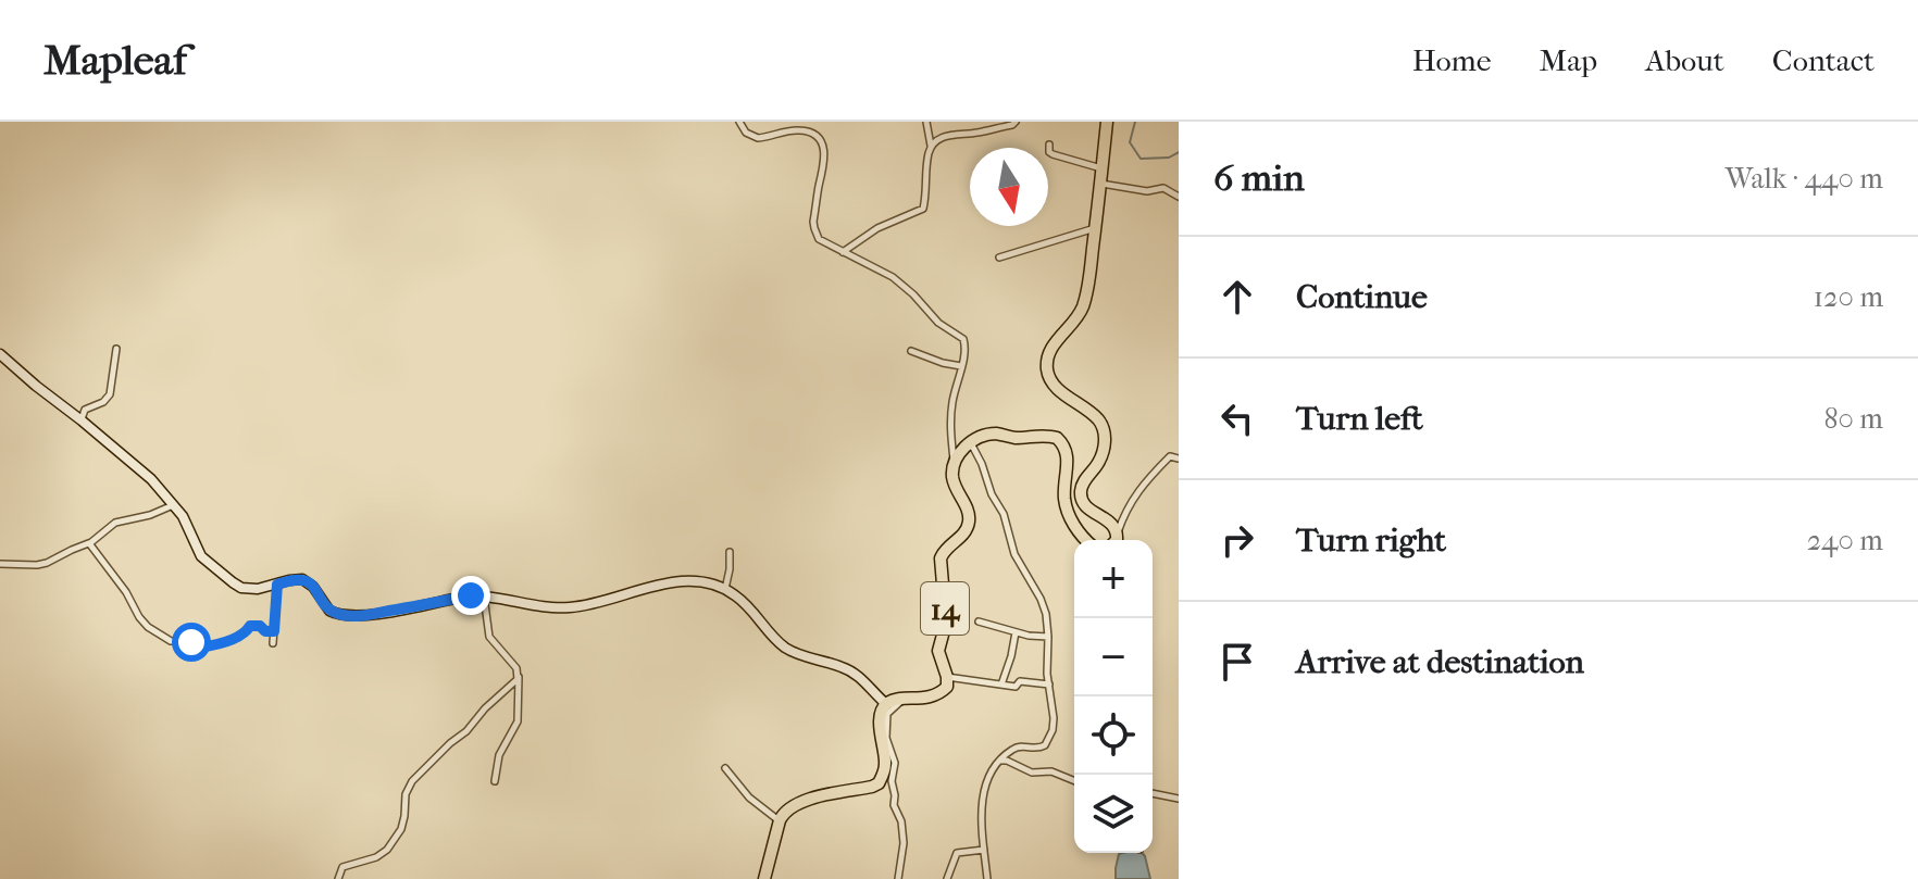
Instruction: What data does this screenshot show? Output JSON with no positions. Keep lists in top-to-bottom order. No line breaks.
{"streets":{"highway":["14"]},"north":"bottom","page":{"header":"Mapleaf","nav":["Home","Map","About","Contact"],"heading":["6 min","Walk · 440 m"],"list":[["Continue","120 m"],["Turn left","80 m"],["Turn right","240 m"],"Arrive at destination"],"map_buttons":["+","−"]}}
